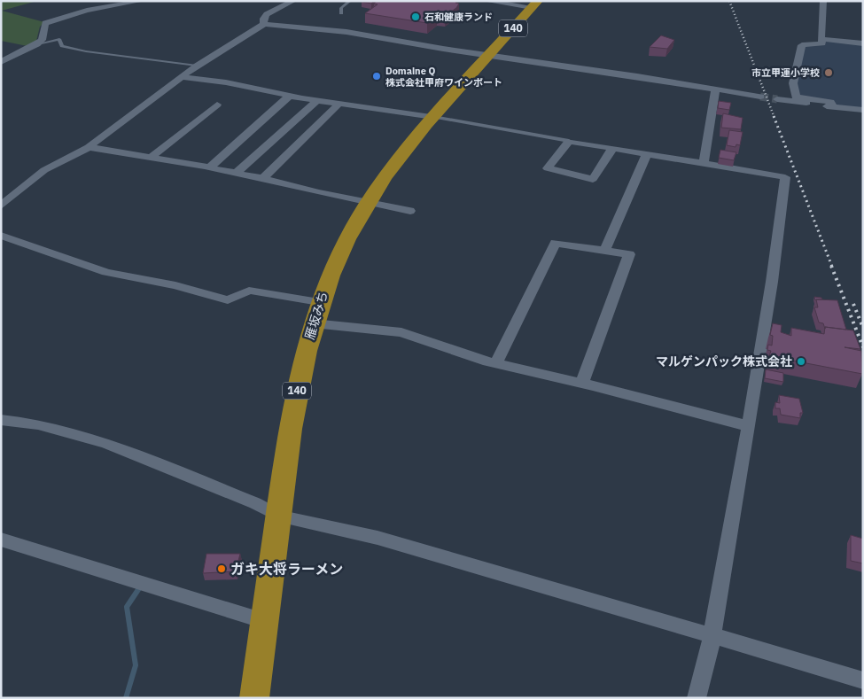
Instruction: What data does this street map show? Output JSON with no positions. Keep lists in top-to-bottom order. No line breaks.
{"streets":{"highway":["140","雁坂みち"]},"places":["石和健康ランド","市立甲運小学校","Domaine Q 株式会社甲府ワインポート","マルゲンパック株式会社","ガキ大将ラーメン"]}
